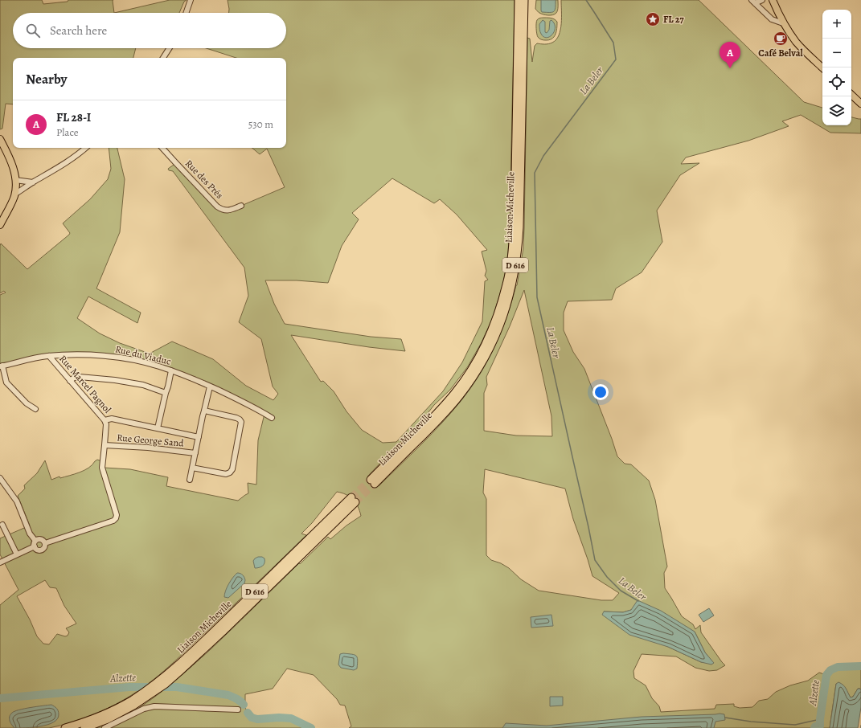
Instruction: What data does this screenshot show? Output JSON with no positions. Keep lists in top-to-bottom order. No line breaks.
{"streets":{"highway":["Liaison Micheville","D 616"],"street":["Rue des Prés","Rue du Viaduc","Rue Marcel Pagnol","Rue George Sand"]},"crossings":[["Rue du Viaduc","Rue Marcel Pagnol"],["Rue du Viaduc","Rue George Sand"],["Rue Marcel Pagnol","Rue George Sand"]],"water":["La Beler","Alzette"],"places":{"place":["FL 27"],"cafe":["Café Belval"]},"page":{"map_buttons":["+","−"],"search":"Search here","pins":"A","heading":"Nearby","list":[{"mark":"A","name":"FL 28-I","note":"Place","value":"530 m"}]}}
